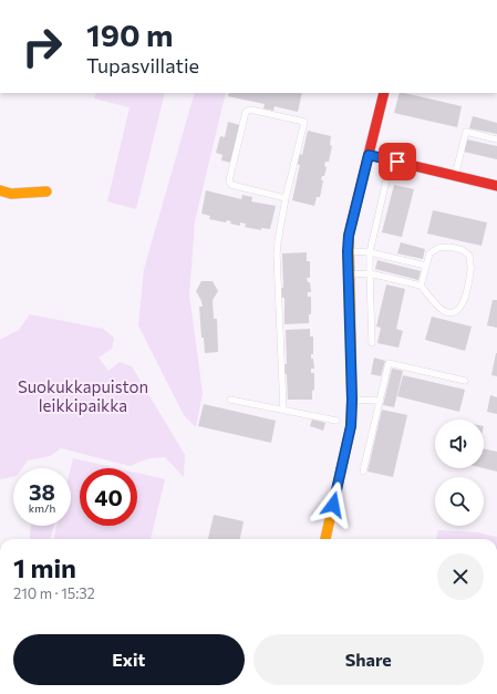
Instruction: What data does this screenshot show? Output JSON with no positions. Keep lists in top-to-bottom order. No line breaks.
{"parks":["Suokukkapuiston leikkipaikka"],"page":{"turn":["190 m","Tupasvillatie"],"speed":"38 km/h","limit":"40","heading":["1 min","210 m · 15:32"],"buttons":["Exit","Share"]}}
